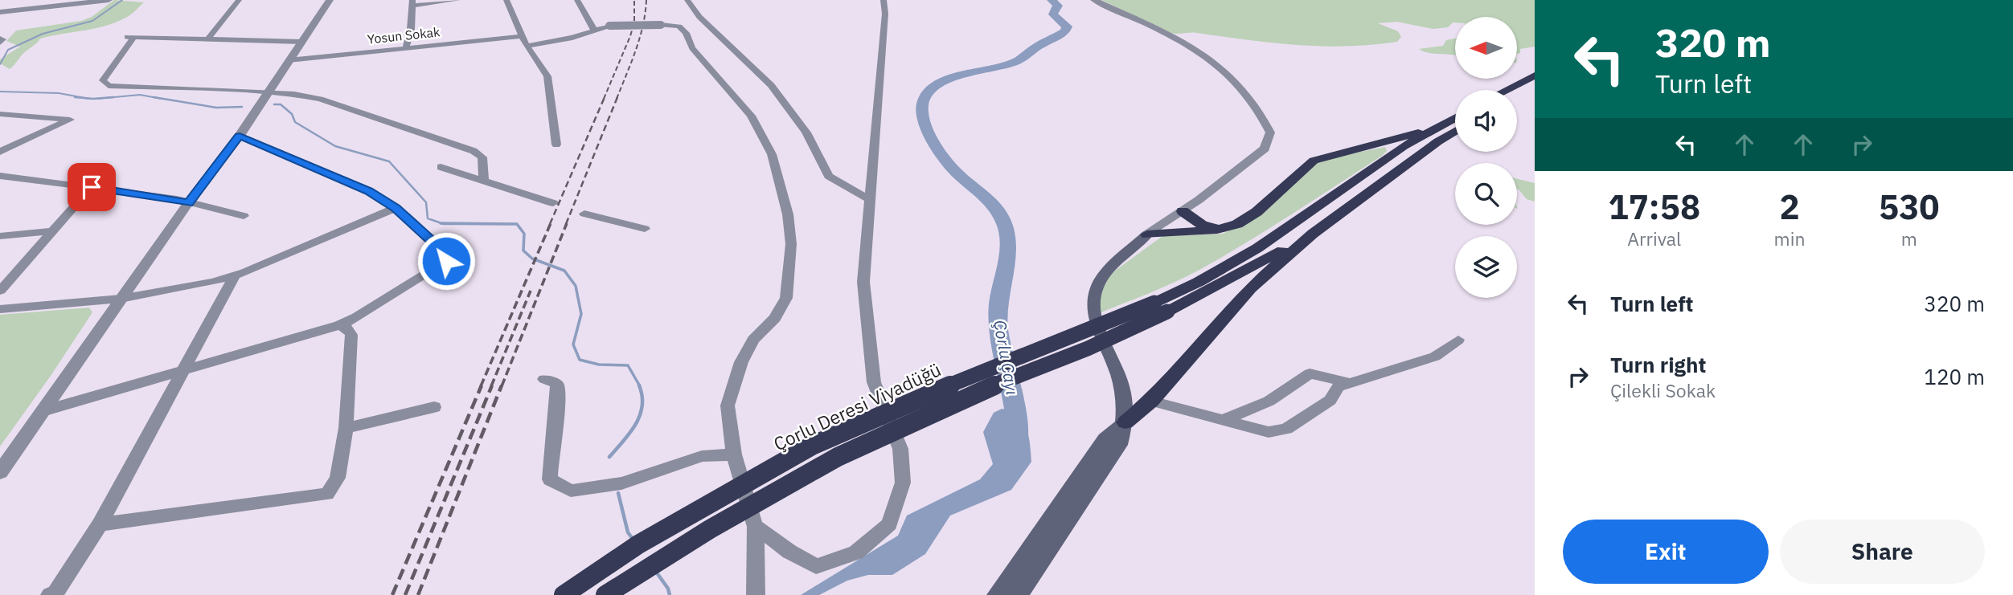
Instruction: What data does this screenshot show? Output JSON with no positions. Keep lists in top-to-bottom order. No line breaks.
{"streets":{"highway":["Çorlu Deresi Viyadüğü"],"street":["Yosun Sokak"]},"water":["Çorlu Çayı"],"north":"left","page":{"turn":["320 m","Turn left"],"eta":["17:58","Arrival","2","min","530","m"],"list":[{"name":"Turn left","value":"320 m"},{"name":"Turn right","note":"Çilekli Sokak","value":"120 m"}],"buttons":["Exit","Share"]}}
